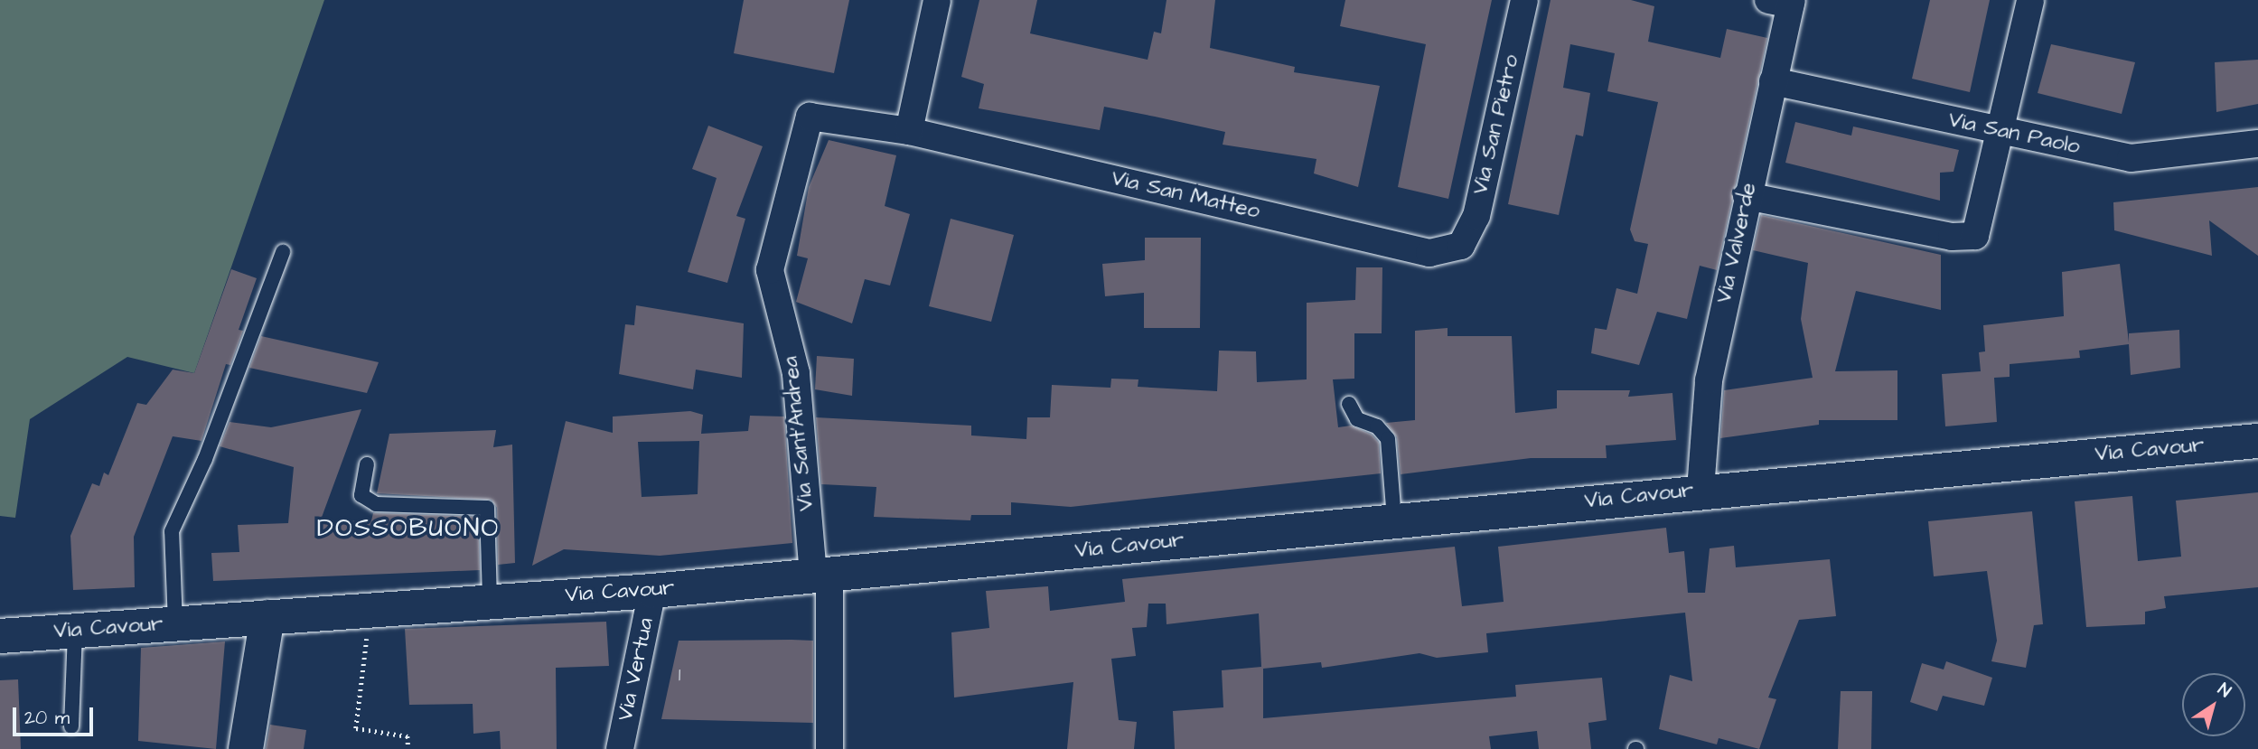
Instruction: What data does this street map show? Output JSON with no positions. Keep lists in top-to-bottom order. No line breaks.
{"streets":{"main road":["Via Cavour"],"street":["Via San Pietro","Via San Paolo","Via San Matteo","Via Valverde","Via Sant'Andrea","Via Vertua"]},"crossings":[["Via San Pietro","Via San Matteo"],["Via San Paolo","Via Valverde"],["Via San Matteo","Via Sant'Andrea"],["Via Valverde","Via Cavour"],["Via Sant'Andrea","Via Cavour"],["Via Cavour","Via Vertua"]],"districts":["DOSSOBUONO"],"house_numbers":["1"],"scale_bar":"20 m","north":"top right"}
